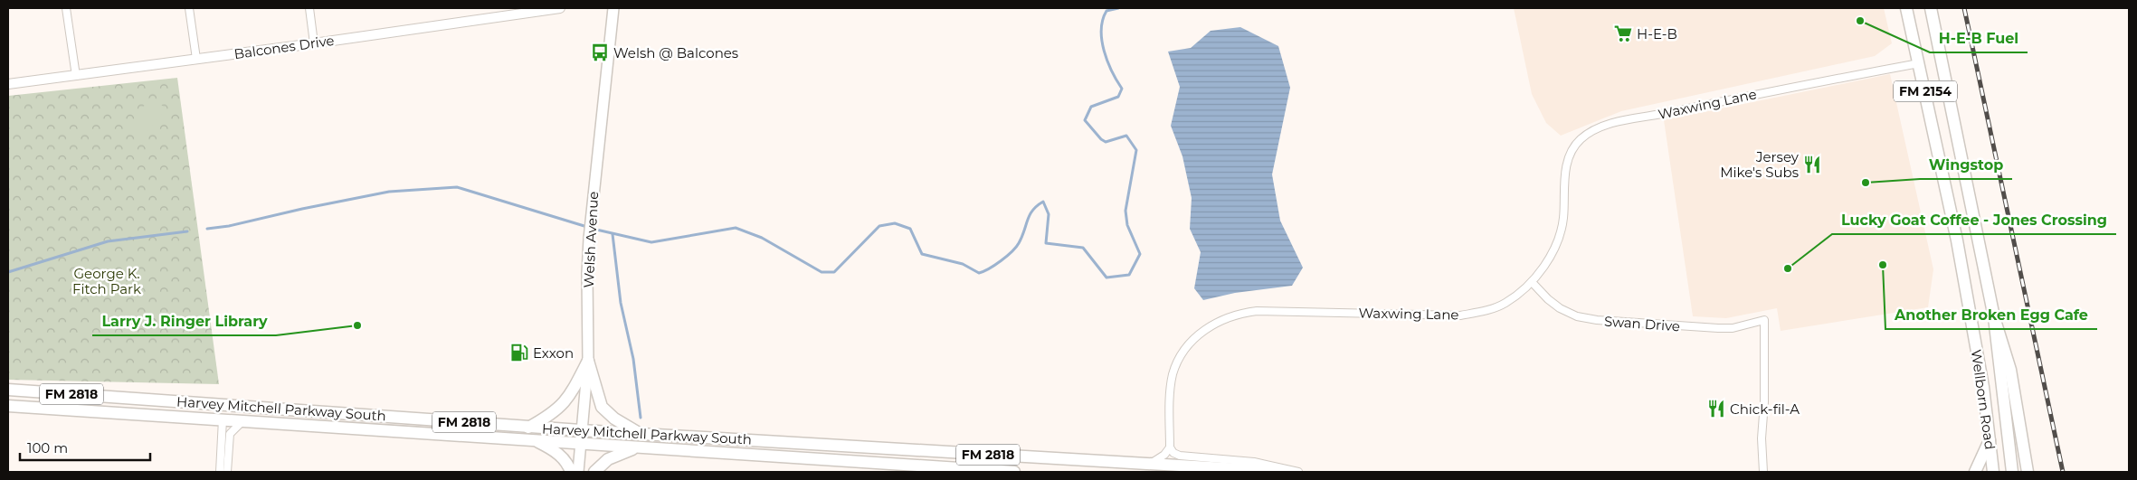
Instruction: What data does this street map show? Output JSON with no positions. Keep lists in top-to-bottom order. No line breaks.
{"streets":{"main road":["FM 2154","Welsh Avenue","FM 2818","Wellborn Road","Harvey Mitchell Parkway South"],"street":["Balcones Drive","Waxwing Lane","Swan Drive"]},"crossings":[["Waxwing Lane","Swan Drive"],["Waxwing Lane","Wellborn Road"],["Welsh Avenue","Harvey Mitchell Parkway South"]],"parks":["George K. Fitch Park"],"places":{"other":["H-E-B Fuel","Wingstop","Another Broken Egg Cafe","Lucky Goat Coffee - Jones Crossing","Larry J. Ringer Library"],"supermarket":["H-E-B"],"bus stop":["Welsh @ Balcones"],"restaurant":["Jersey Mike's Subs","Chick-fil-A"],"fuel station":["Exxon"]},"scale_bar":"100 m"}
